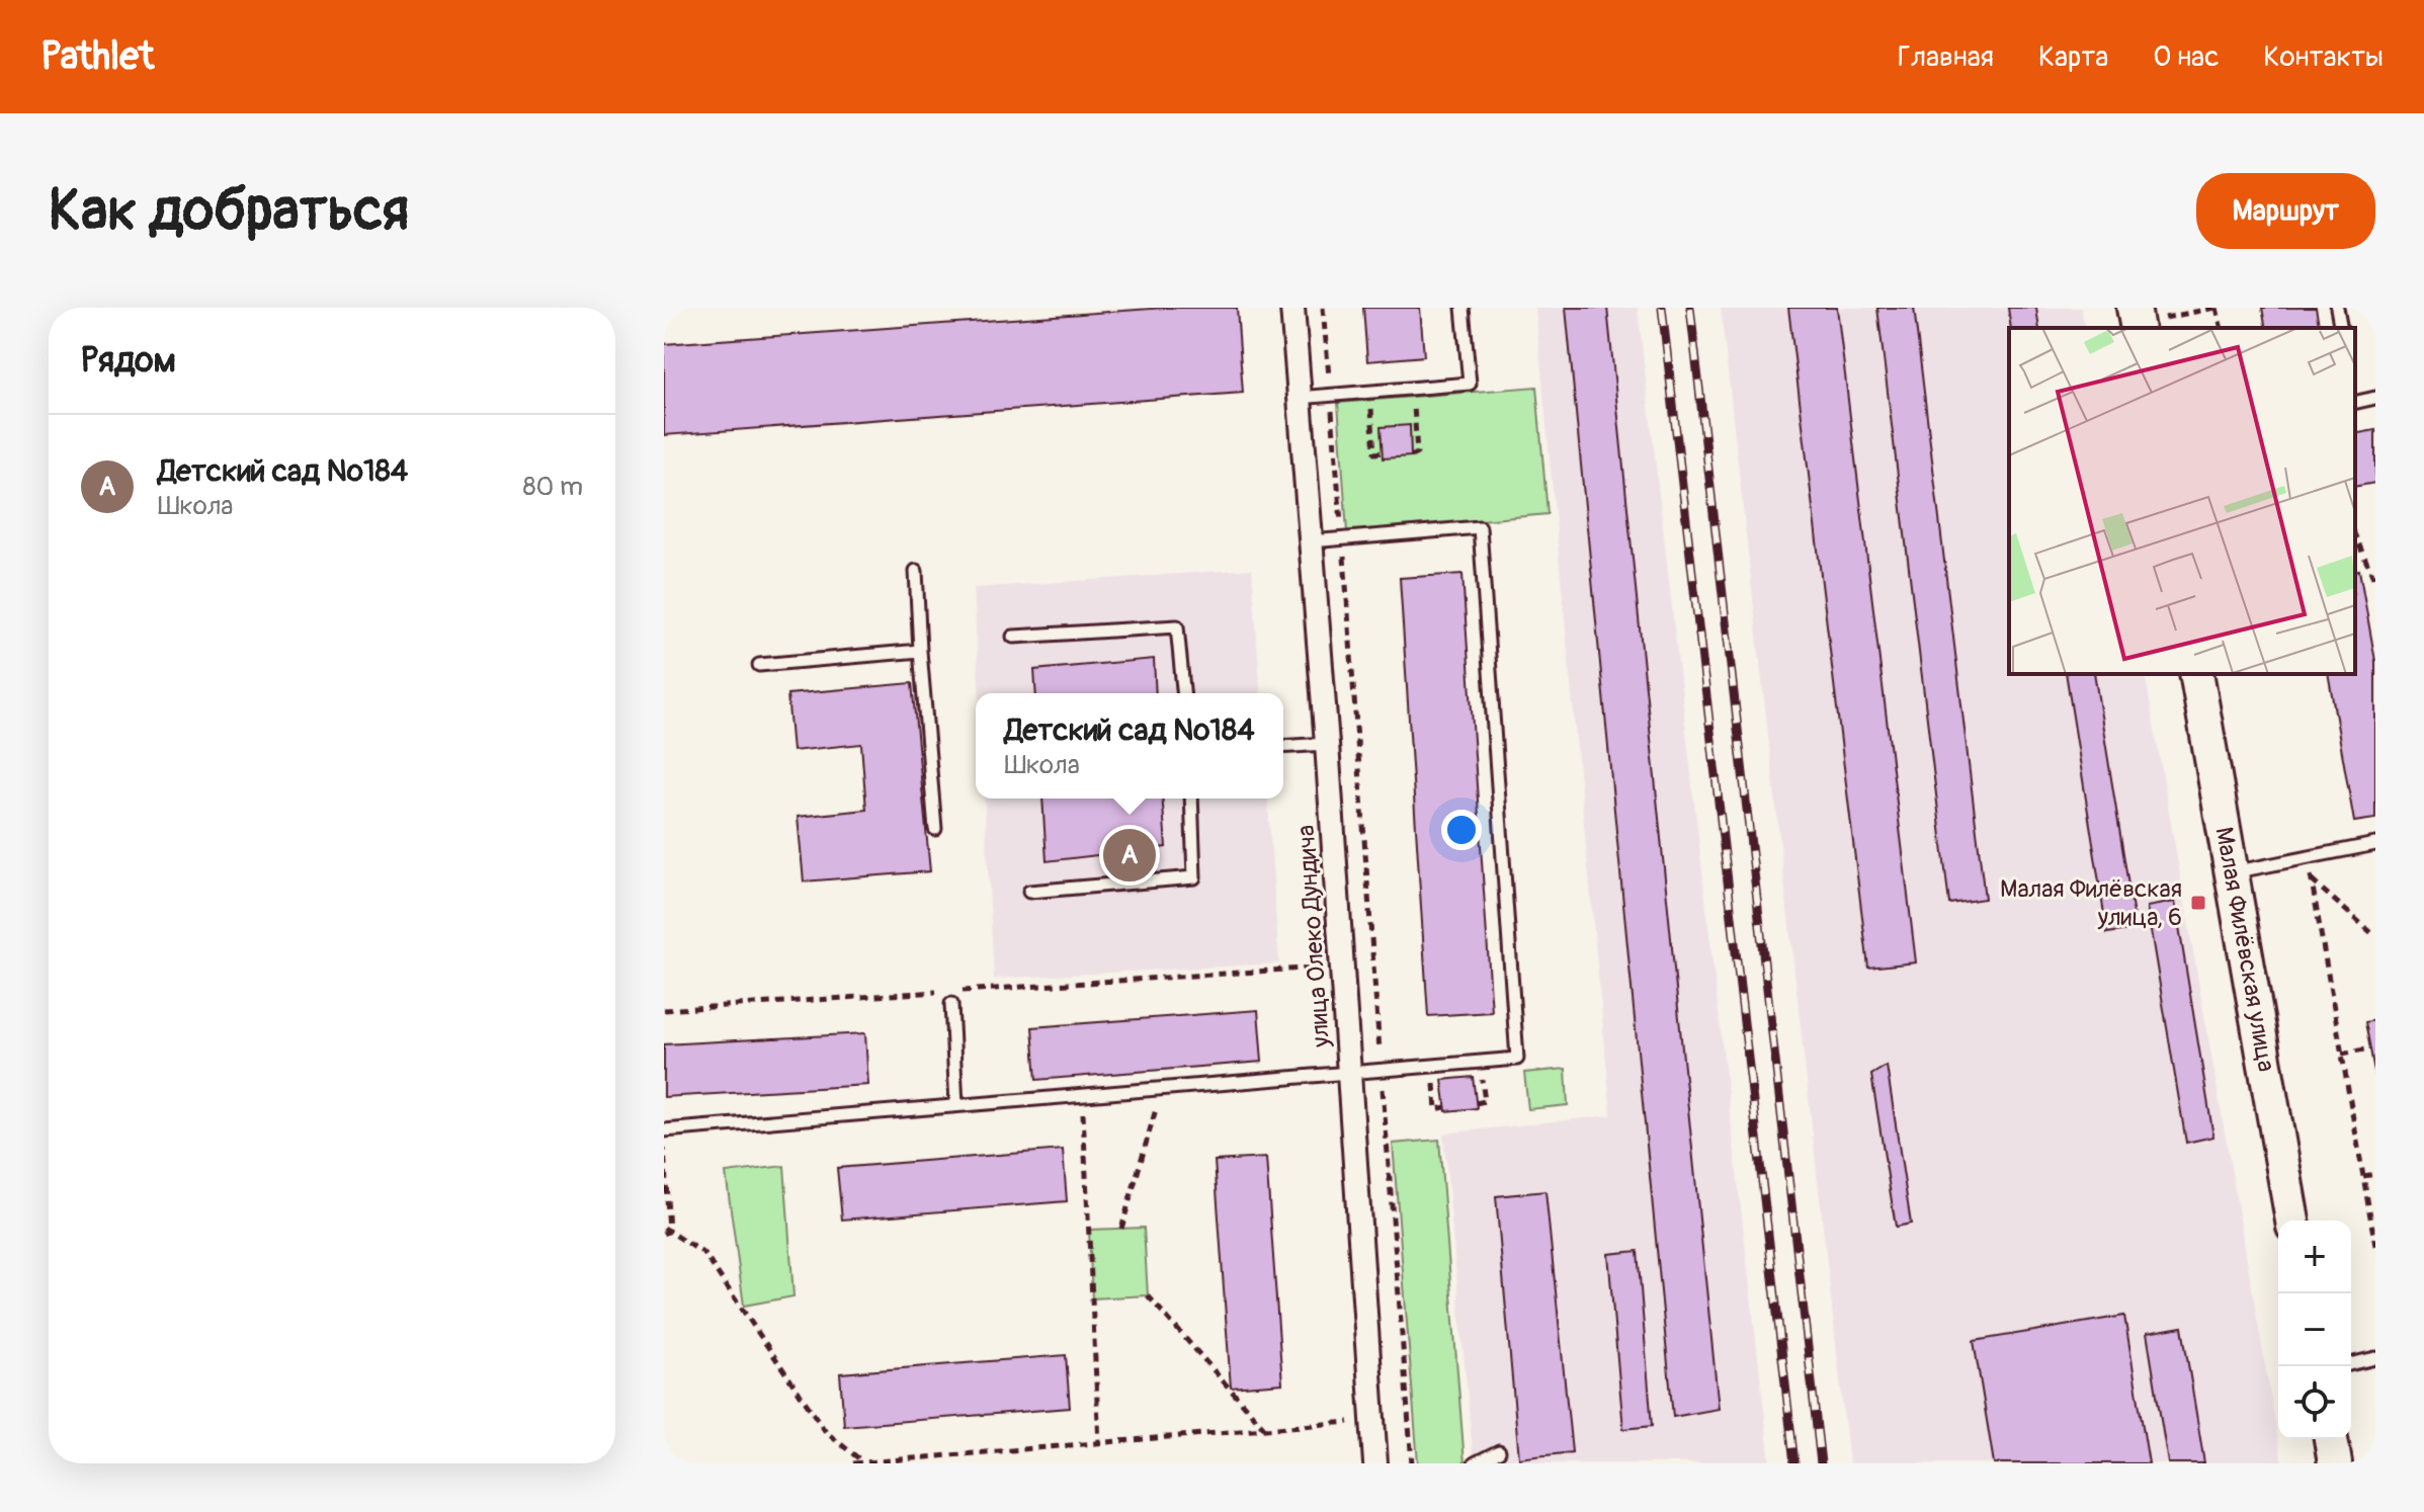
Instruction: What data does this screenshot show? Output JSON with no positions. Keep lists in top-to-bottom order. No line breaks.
{"streets":{"street":["улица Олеко Дундича","Малая Филёвская улица"]},"places":{"transit":["Малая Филёвская улица, 6"]},"page":{"header":"Pathlet","nav":["Главная","Карта","О нас","Контакты"],"buttons":"Маршрут","title":"Как добраться","heading":"Рядом","list":[{"mark":"A","name":"Детский сад №184","note":"Школа","value":"80 m"}],"popup":["Детский сад №184","Школа"],"pins":"A","map_buttons":["+","−"]}}
